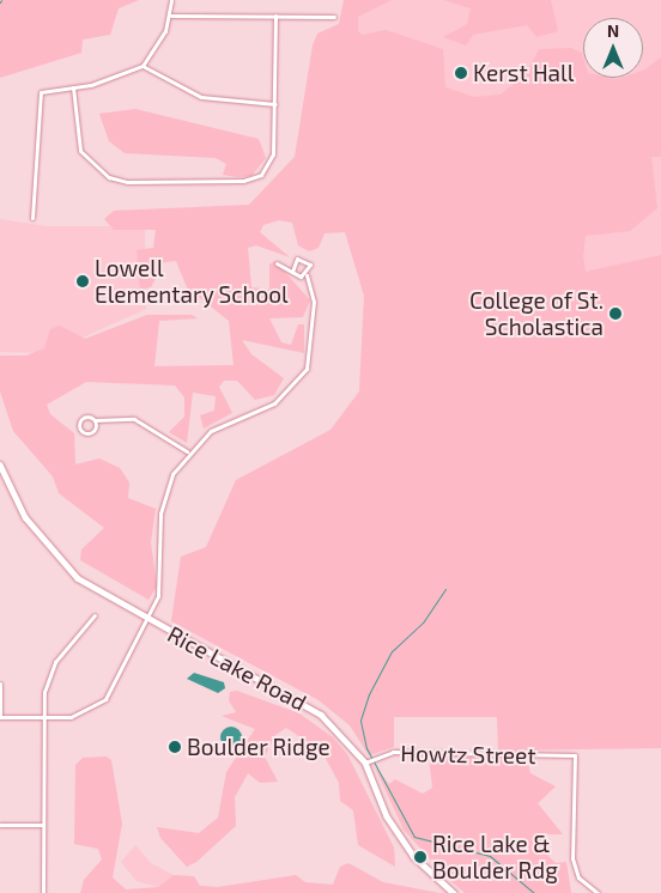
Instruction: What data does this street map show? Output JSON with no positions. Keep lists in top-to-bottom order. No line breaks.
{"streets":{"main road":["Rice Lake Road"],"street":["Howtz Street"]},"crossings":[["Rice Lake Road","Howtz Street"]],"places":["Kerst Hall","Lowell Elementary School","College of St. Scholastica","Boulder Ridge","Rice Lake & Boulder Rdg"],"north":"top"}
